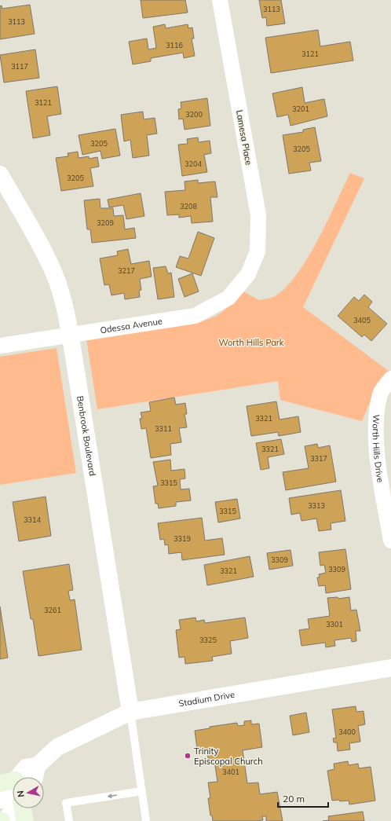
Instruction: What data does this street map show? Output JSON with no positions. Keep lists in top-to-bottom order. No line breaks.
{"streets":{"street":["Lamesa Place","Odessa Avenue","Benbrook Boulevard","Worth Hills Drive","Stadium Drive"]},"crossings":[["Lamesa Place","Odessa Avenue"],["Odessa Avenue","Benbrook Boulevard"],["Benbrook Boulevard","Stadium Drive"]],"parks":["Worth Hills Park"],"places":["Trinity Episcopal Church"],"house_numbers":["3113","3113","3116","3121","3117","3121","3201","3200","3205","3205","3204","3205","3208","3209","3217","3405","3321","3311","3321","3317","3315","3313","3315","3314","3319","3309","3309","3321","3261","3301","3325","3400","3401"],"scale_bar":"20 m","north":"left"}
